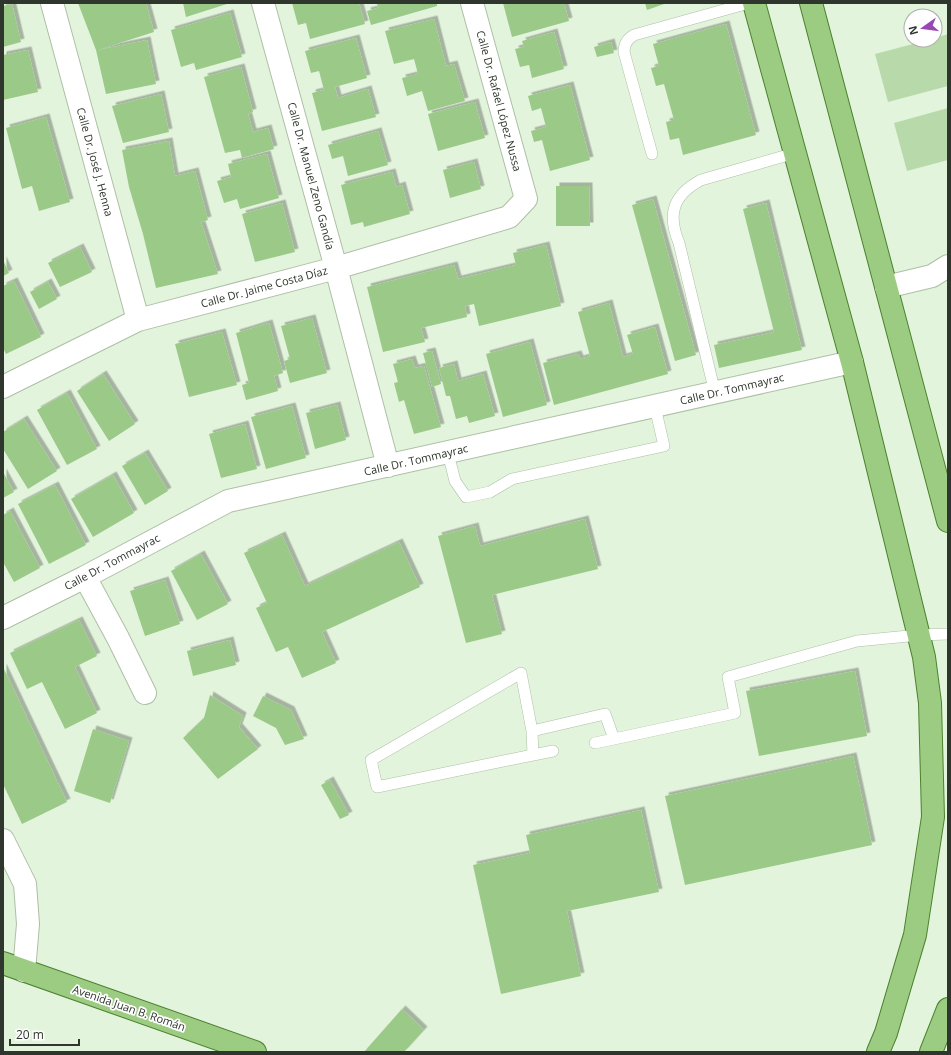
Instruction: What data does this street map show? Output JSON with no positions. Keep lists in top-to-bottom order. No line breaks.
{"streets":{"main road":["Avenida Juan B. Román"],"street":["Calle Dr. Rafael López Nussa","Calle Dr. José J. Henna","Calle Dr. Manuel Zeno Gandía","Calle Dr. Jaime Costa Díaz","Calle Dr. Tommayrac"]},"crossings":[["Calle Dr. Rafael López Nussa","Calle Dr. Jaime Costa Díaz"],["Calle Dr. José J. Henna","Calle Dr. Jaime Costa Díaz"],["Calle Dr. Manuel Zeno Gandía","Calle Dr. Jaime Costa Díaz"],["Calle Dr. Manuel Zeno Gandía","Calle Dr. Tommayrac"]],"scale_bar":"20 m","north":"left"}
